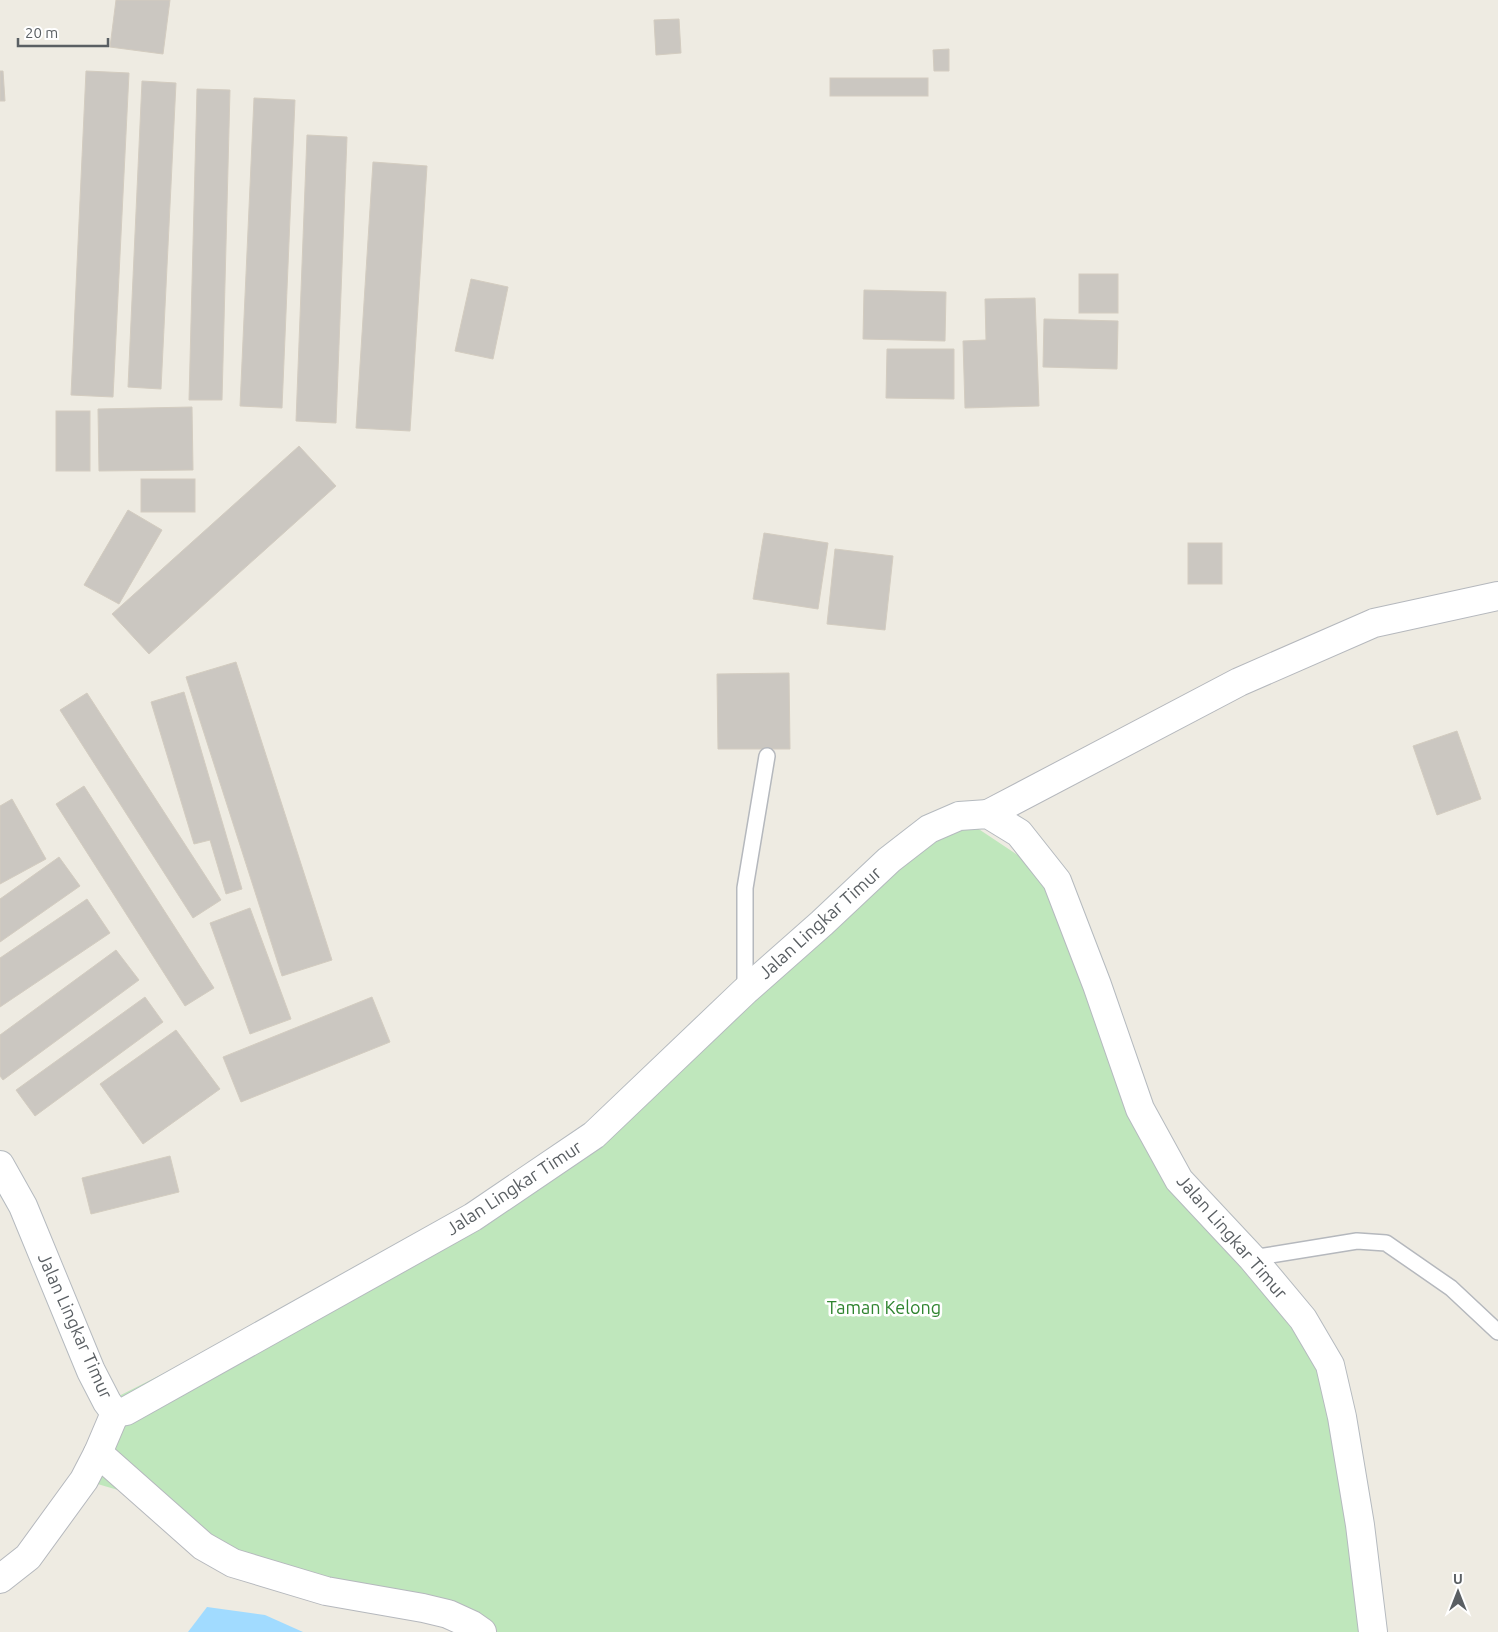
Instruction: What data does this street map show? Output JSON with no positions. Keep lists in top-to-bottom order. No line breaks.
{"streets":{"main road":["Jalan Lingkar Timur"]},"parks":["Taman Kelong"],"scale_bar":"20 m","north":"top"}
